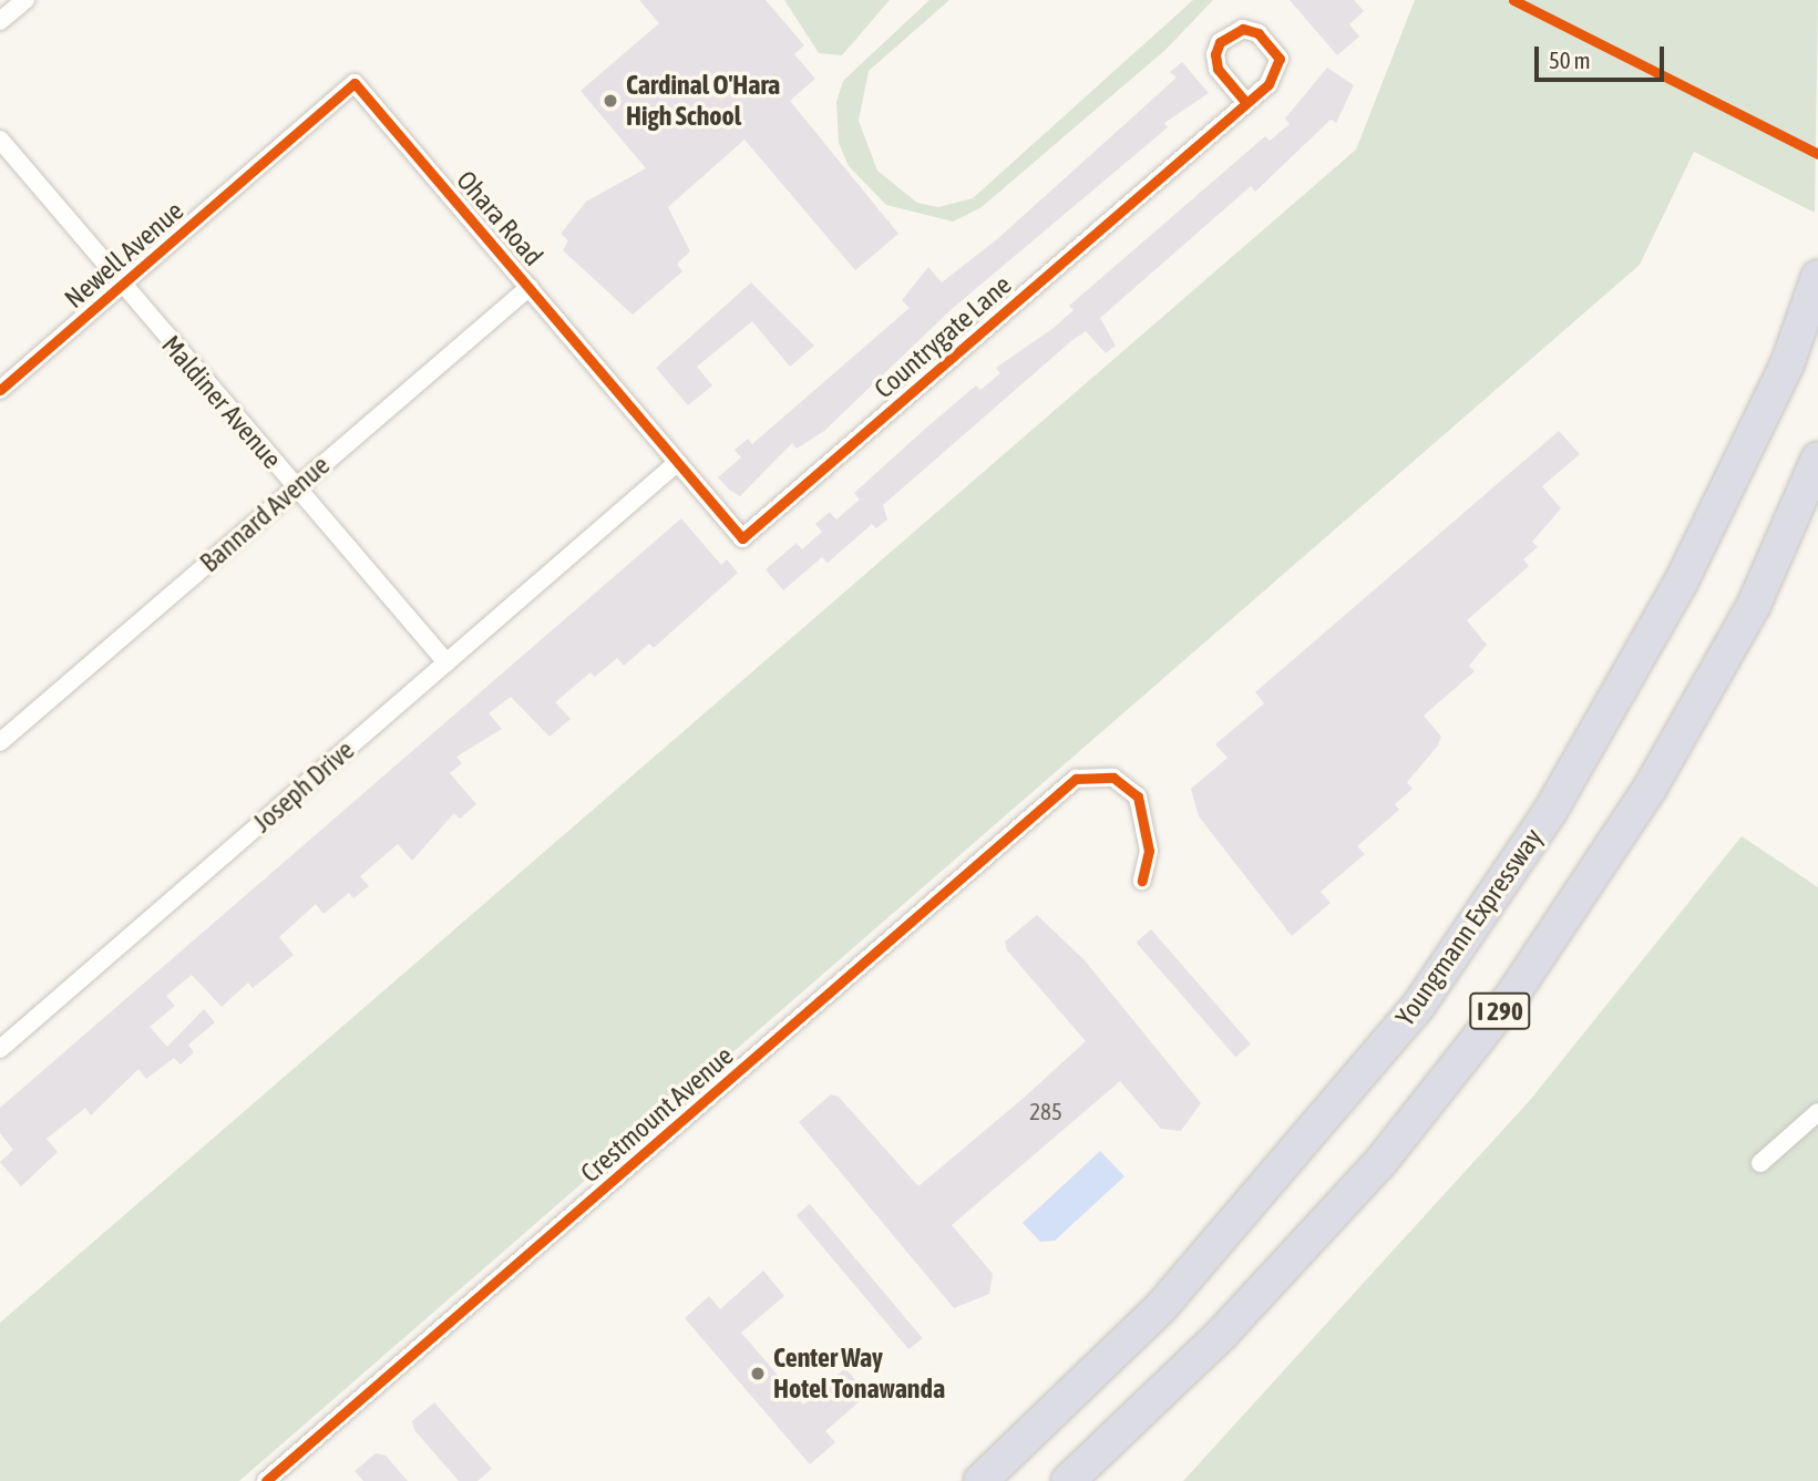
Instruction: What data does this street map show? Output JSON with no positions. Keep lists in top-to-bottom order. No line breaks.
{"streets":{"highway":["Youngmann Expressway","I 290"],"street":["Ohara Road","Newell Avenue","Countrygate Lane","Maldiner Avenue","Bannard Avenue","Joseph Drive","Crestmount Avenue"]},"crossings":[["Ohara Road","Newell Avenue"],["Ohara Road","Countrygate Lane"],["Ohara Road","Bannard Avenue"],["Ohara Road","Joseph Drive"],["Newell Avenue","Maldiner Avenue"],["Countrygate Lane","Joseph Drive"],["Maldiner Avenue","Bannard Avenue"],["Maldiner Avenue","Joseph Drive"]],"places":["Cardinal O'Hara High School","Center Way Hotel Tonawanda"],"house_numbers":["285"],"scale_bar":"50 m"}
